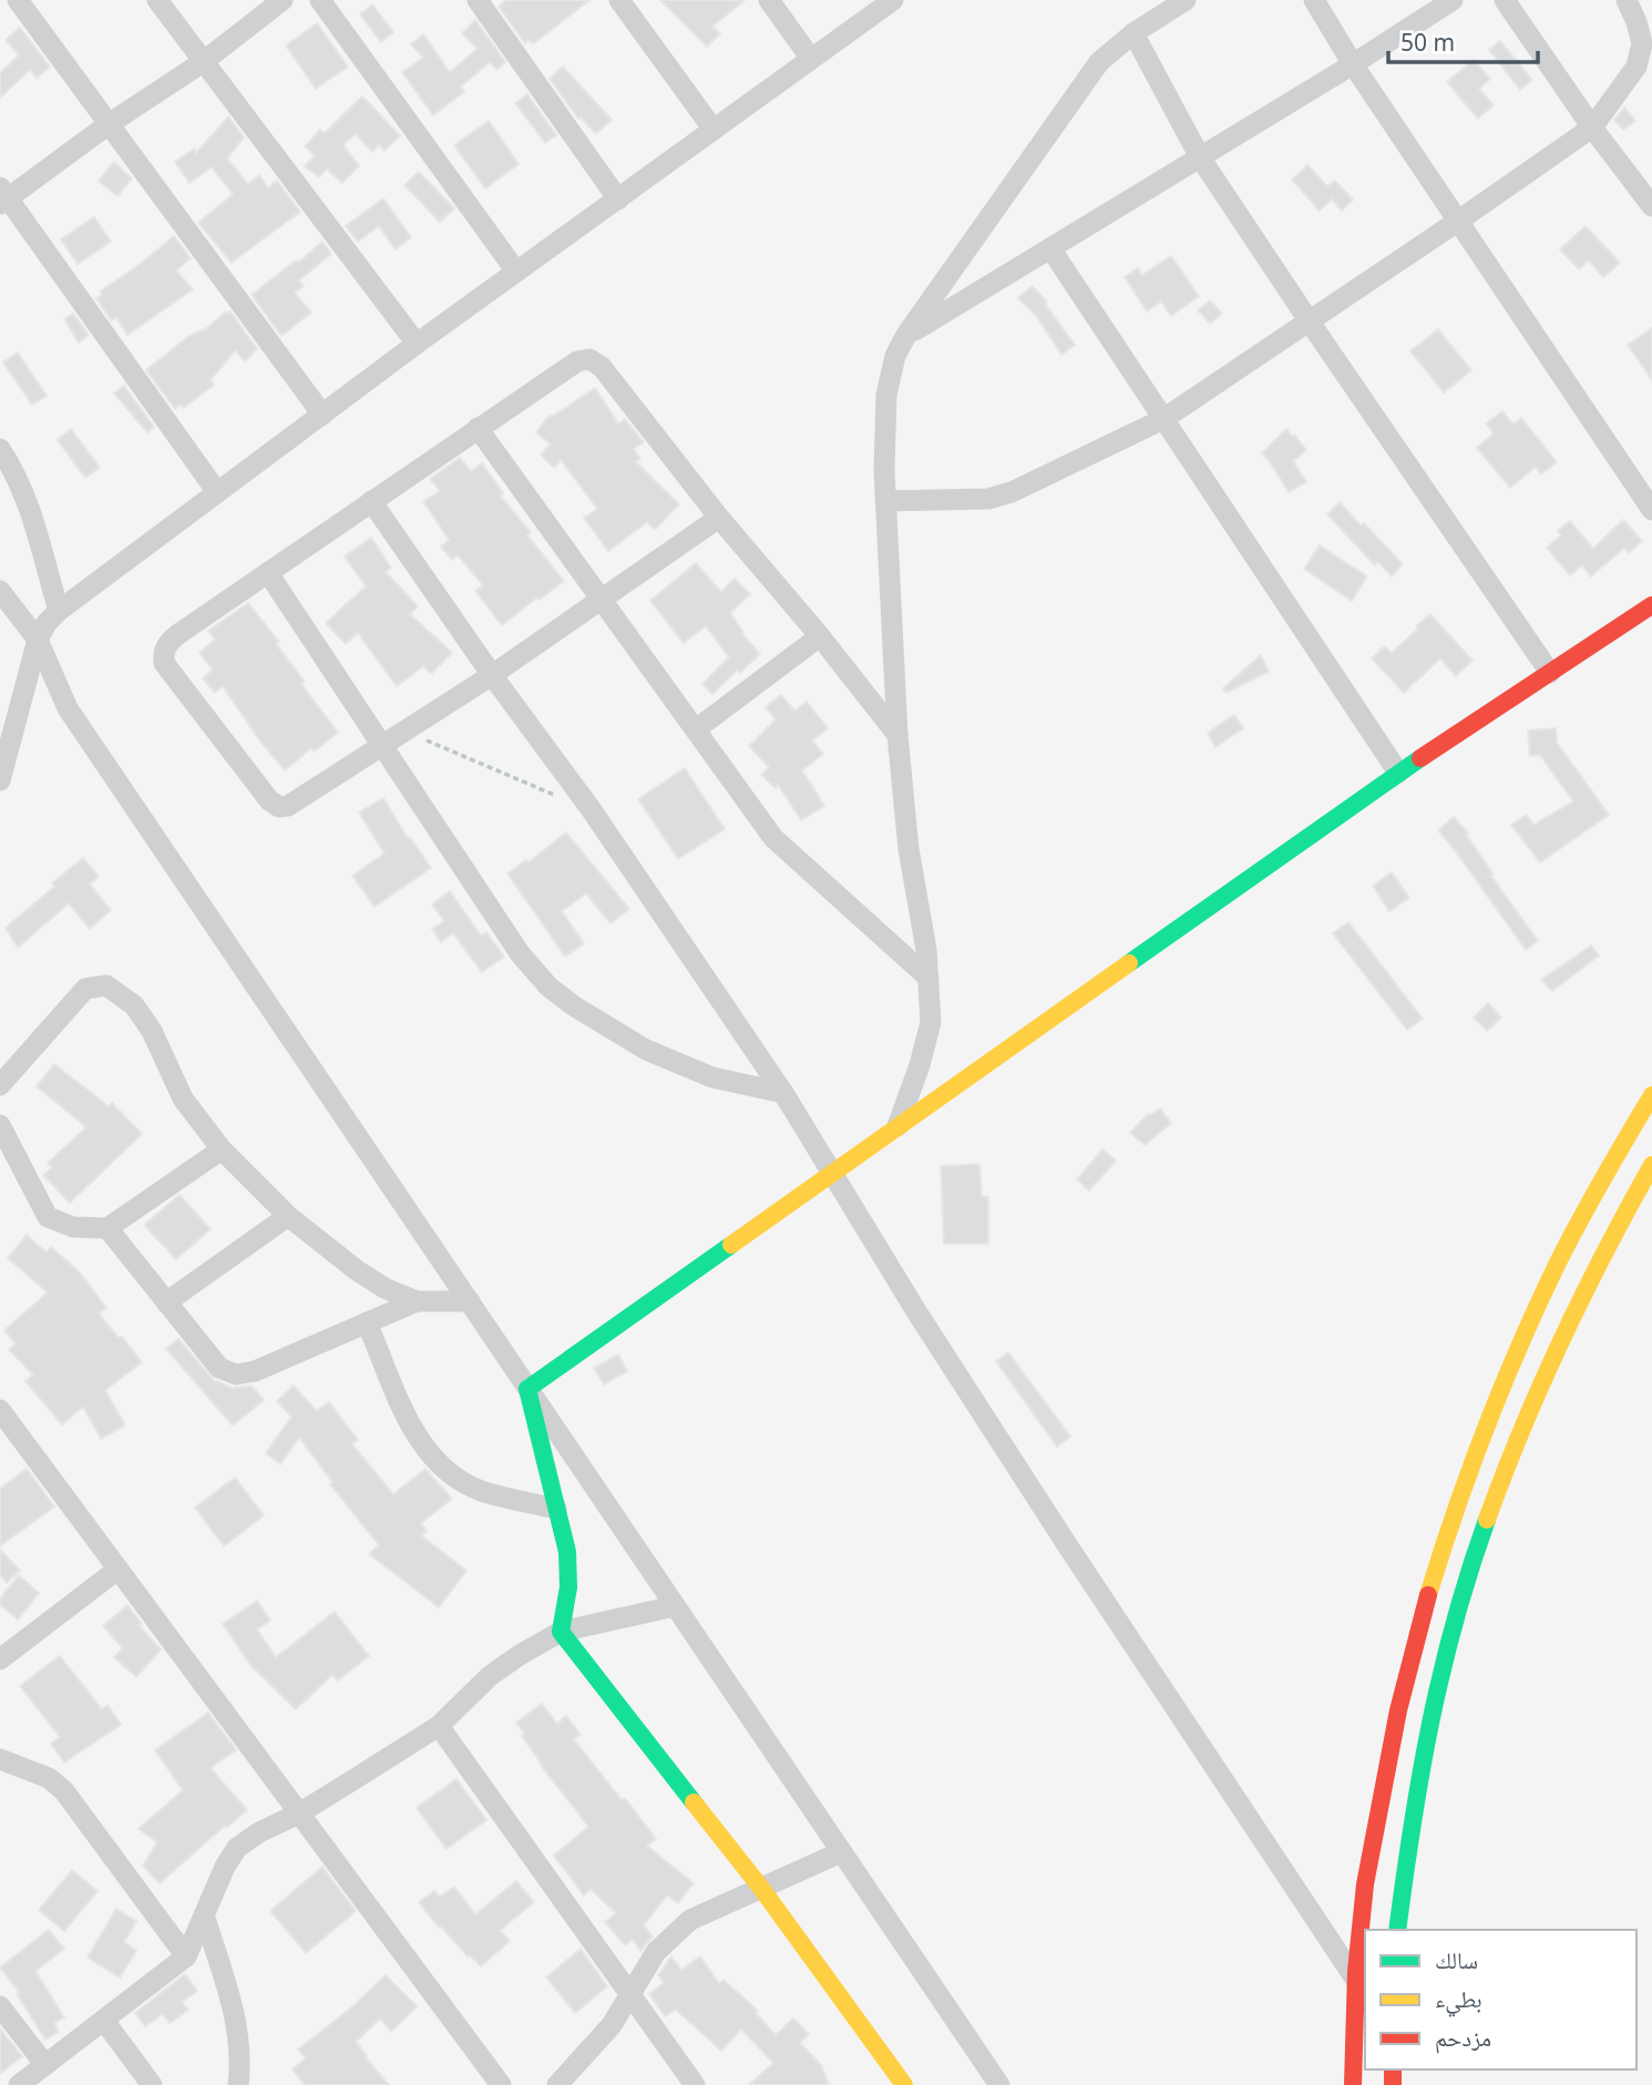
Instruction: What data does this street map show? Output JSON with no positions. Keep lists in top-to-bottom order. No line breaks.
{"legend":["سالك","بطيء","مزدحم"],"scale_bar":"50 m"}
